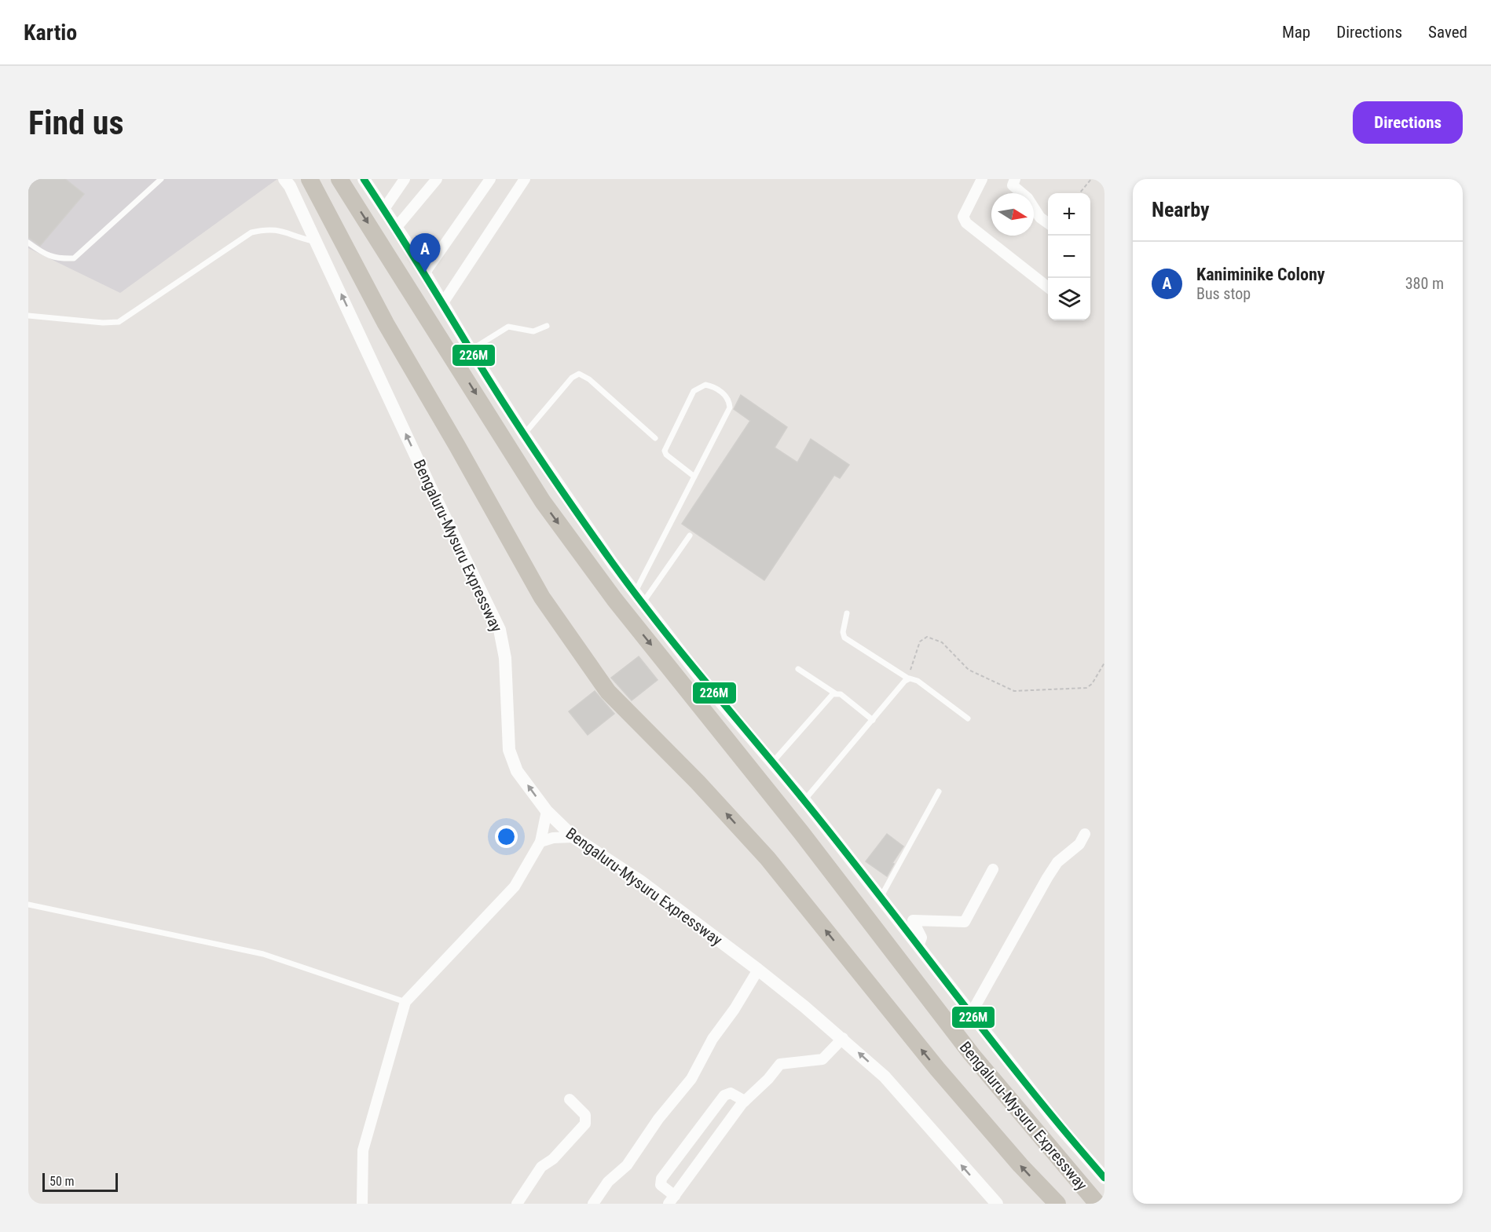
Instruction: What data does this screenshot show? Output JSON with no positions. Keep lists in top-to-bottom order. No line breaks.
{"streets":{"highway":["Bengaluru-Mysuru Expressway"]},"lines":["transit line 226M"],"scale_bar":"50 m","north":"right","page":{"header":"Kartio","nav":["Map","Directions","Saved"],"buttons":"Directions","title":"Find us","heading":"Nearby","map_buttons":["+","−"],"pins":"A","list":[{"mark":"A","name":"Kaniminike Colony","note":"Bus stop","value":"380 m"}],"scale":"50 m"}}
